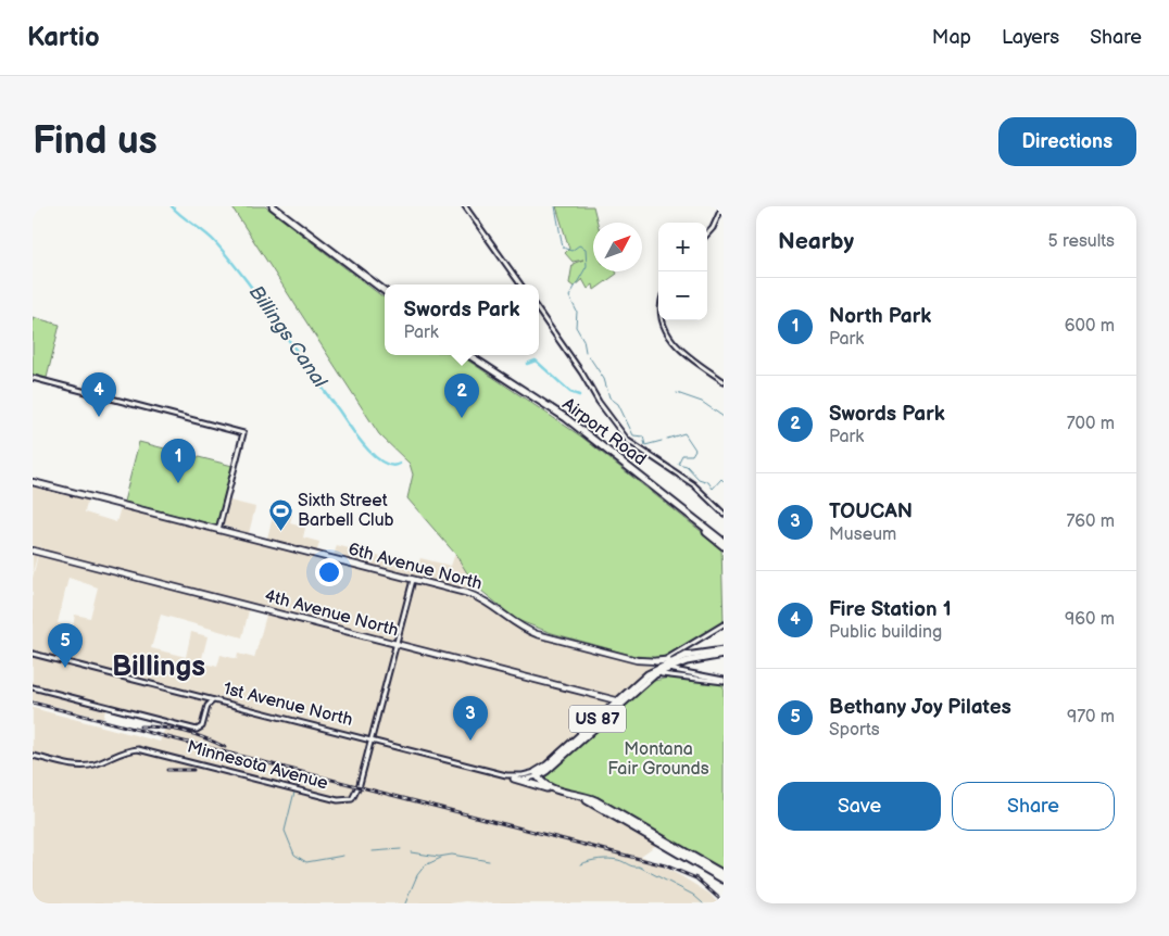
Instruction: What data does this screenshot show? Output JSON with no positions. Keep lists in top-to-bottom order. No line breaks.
{"streets":{"highway":["Airport Road","1st Avenue North","US 87"],"main road":["6th Avenue North","4th Avenue North"],"street":["Minnesota Avenue"]},"crossings":[["6th Avenue North","US 87"],["4th Avenue North","US 87"],["1st Avenue North","US 87"],["1st Avenue North","Minnesota Avenue"]],"districts":["Billings"],"water":["Billings Canal"],"parks":["Montana Fair Grounds"],"places":{"sports":["Sixth Street Barbell Club"]},"north":"top right","page":{"header":"Kartio","nav":["Map","Layers","Share"],"buttons":["Directions",["Save","Share"]],"title":"Find us","heading":["Nearby","5 results"],"map_buttons":["+","−"],"list":[{"mark":"1","name":"North Park","note":"Park","value":"600 m"},{"mark":"2","name":"Swords Park","note":"Park","value":"700 m"},{"mark":"3","name":"TOUCAN","note":"Museum","value":"760 m"},{"mark":"4","name":"Fire Station 1","note":"Public building","value":"960 m"},{"mark":"5","name":"Bethany Joy Pilates","note":"Sports","value":"970 m"}],"popup":["Swords Park","Park"],"pins":["4","2","1","5","3"]}}
